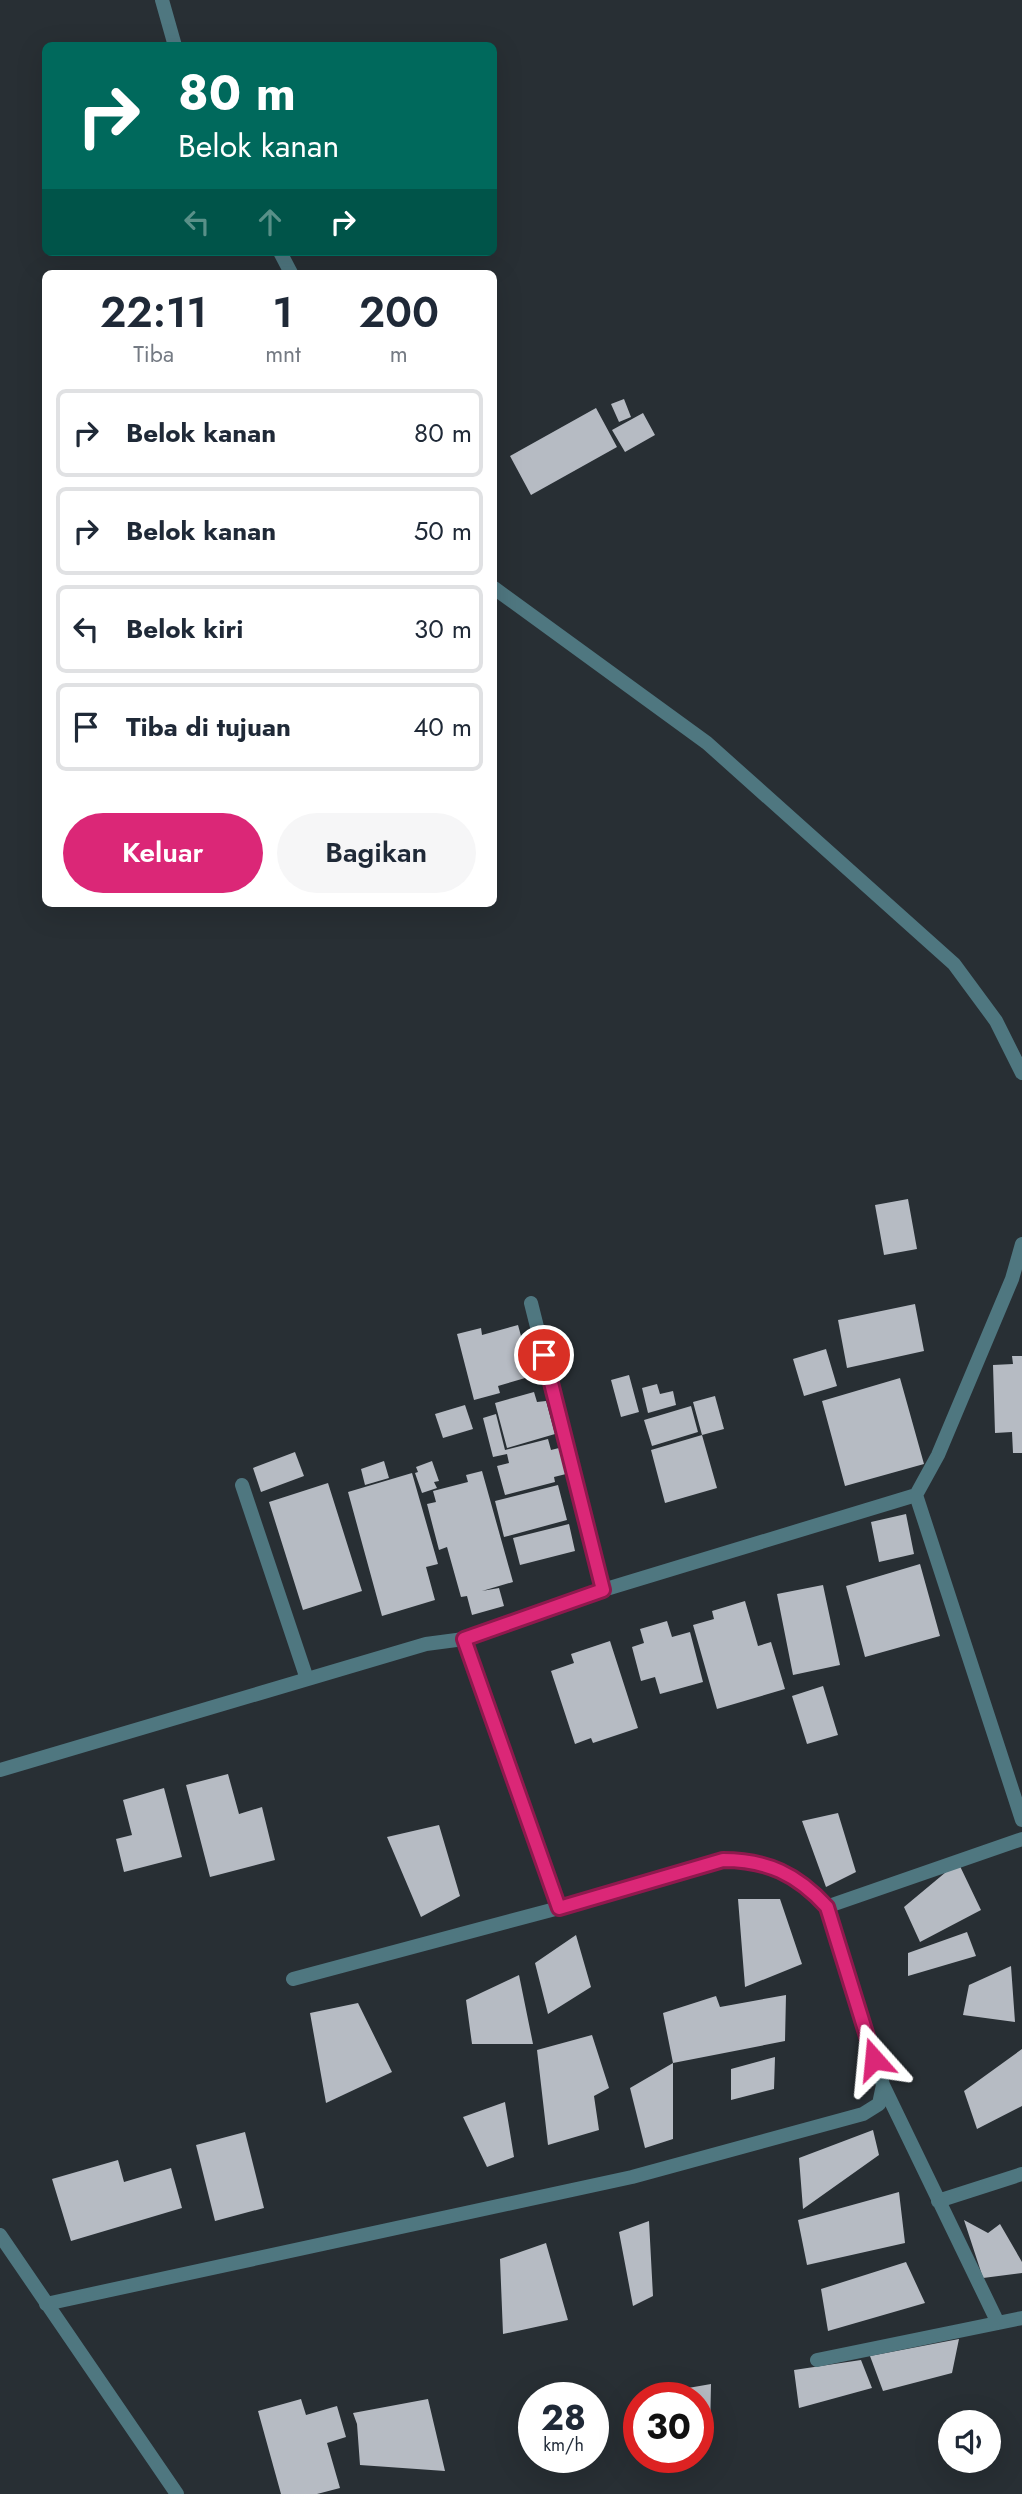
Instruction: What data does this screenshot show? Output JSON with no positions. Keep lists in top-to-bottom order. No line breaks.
{"page":{"turn":["80 m","Belok kanan"],"eta":["22:11","Tiba","1","mnt","200","m"],"list":[{"name":"Belok kanan","value":"80 m"},{"name":"Belok kanan","value":"50 m"},{"name":"Belok kiri","value":"30 m"},{"name":"Tiba di tujuan","value":"40 m"}],"buttons":["Keluar","Bagikan"],"speed":"28 km/h","limit":"30"}}
